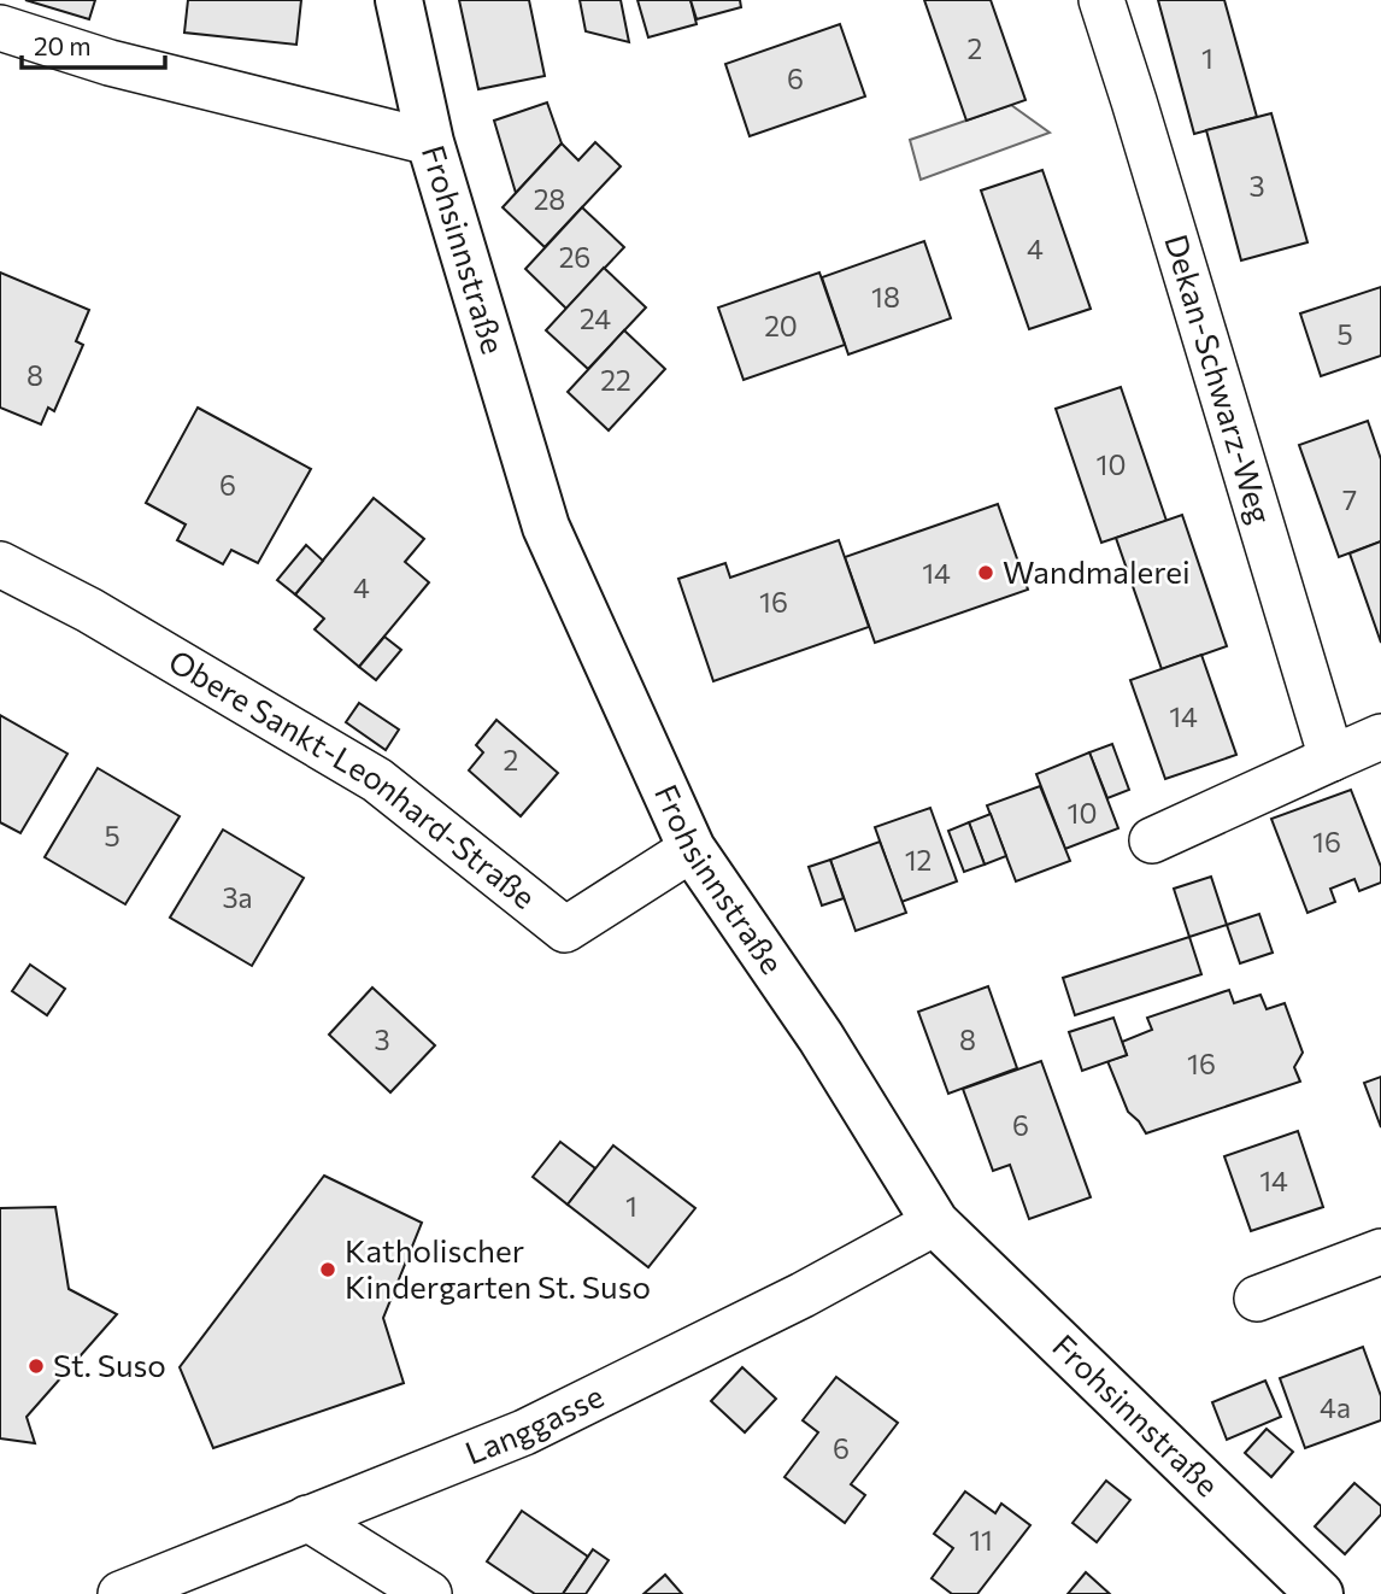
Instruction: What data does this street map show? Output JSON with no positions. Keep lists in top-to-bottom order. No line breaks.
{"streets":{"street":["Frohsinnstraße","Dekan-Schwarz-Weg","Obere Sankt-Leonhard-Straße","Langgasse"]},"crossings":[["Frohsinnstraße","Obere Sankt-Leonhard-Straße"],["Frohsinnstraße","Langgasse"]],"places":["Wandmalerei","Katholischer Kindergarten St. Suso","St. Suso"],"house_numbers":["2","1","6","3","28","4","26","18","24","20","5","8","22","10","6","7","14","4","16","14","2","10","5","16","12","3a","3","8","16","6","14","1","4a","6","11"],"scale_bar":"20 m"}
